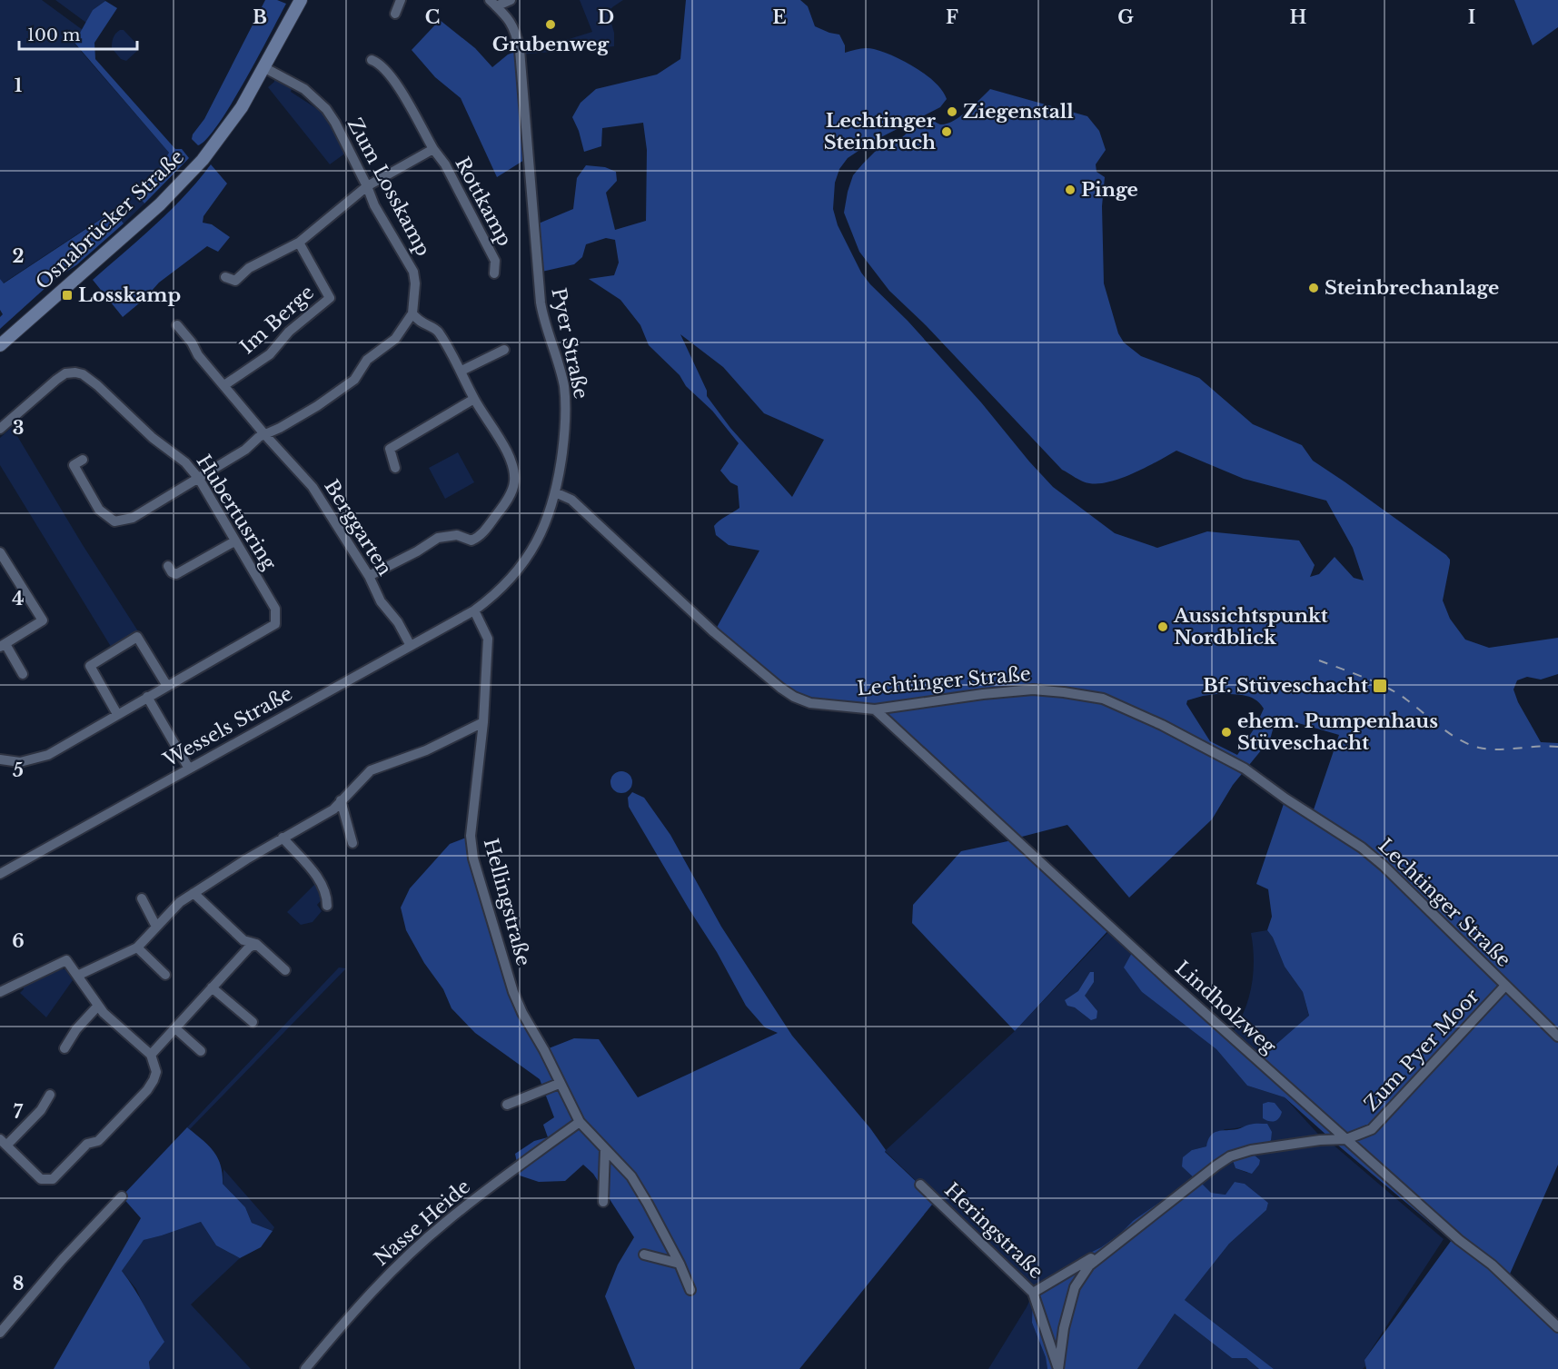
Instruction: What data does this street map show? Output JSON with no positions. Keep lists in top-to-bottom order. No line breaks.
{"streets":{"street":["Zum Losskamp","Rottkamp","Osnabrücker Straße","Im Berge","Pyer Straße","Hubertusring","Berggarten","Lechtinger Straße","Wessels Straße","Hellingstraße","Lindholzweg","Zum Pyer Moor","Nasse Heide","Heringstraße"]},"crossings":[["Zum Losskamp","Rottkamp"],["Zum Losskamp","Osnabrücker Straße"],["Zum Losskamp","Hubertusring"],["Zum Losskamp","Berggarten"],["Rottkamp","Im Berge"],["Im Berge","Berggarten"],["Pyer Straße","Lechtinger Straße"],["Pyer Straße","Wessels Straße"],["Pyer Straße","Hellingstraße"],["Berggarten","Wessels Straße"],["Lechtinger Straße","Lindholzweg"],["Lechtinger Straße","Zum Pyer Moor"],["Wessels Straße","Hellingstraße"],["Hellingstraße","Nasse Heide"],["Lindholzweg","Zum Pyer Moor"],["Zum Pyer Moor","Heringstraße"]],"places":{"other":["Grubenweg","Ziegenstall","Lechtinger Steinbruch","Pinge","Steinbrechanlage","Aussichtspunkt Nordblick","ehem. Pumpenhaus Stüveschacht"],"transit":["Losskamp","Bf. Stüveschacht"]},"scale_bar":"100 m","grid":{"columns":["B","C","D","E","F","G","H","I"],"rows":["1","2","3","4","5","6","7","8"]}}
